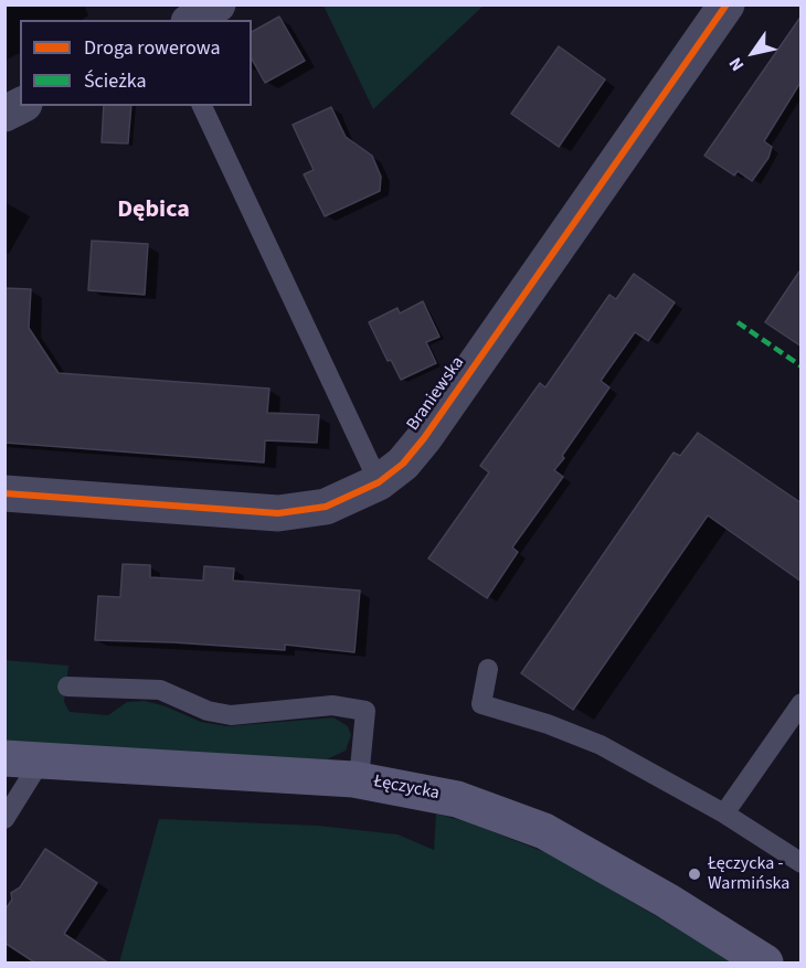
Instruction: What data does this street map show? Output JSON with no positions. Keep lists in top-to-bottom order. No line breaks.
{"streets":{"main road":["Łęczycka"],"street":["Braniewska"]},"districts":["Dębica"],"places":["Łęczycka - Warmińska"],"legend":["Droga rowerowa","Ścieżka"],"north":"bottom left"}
